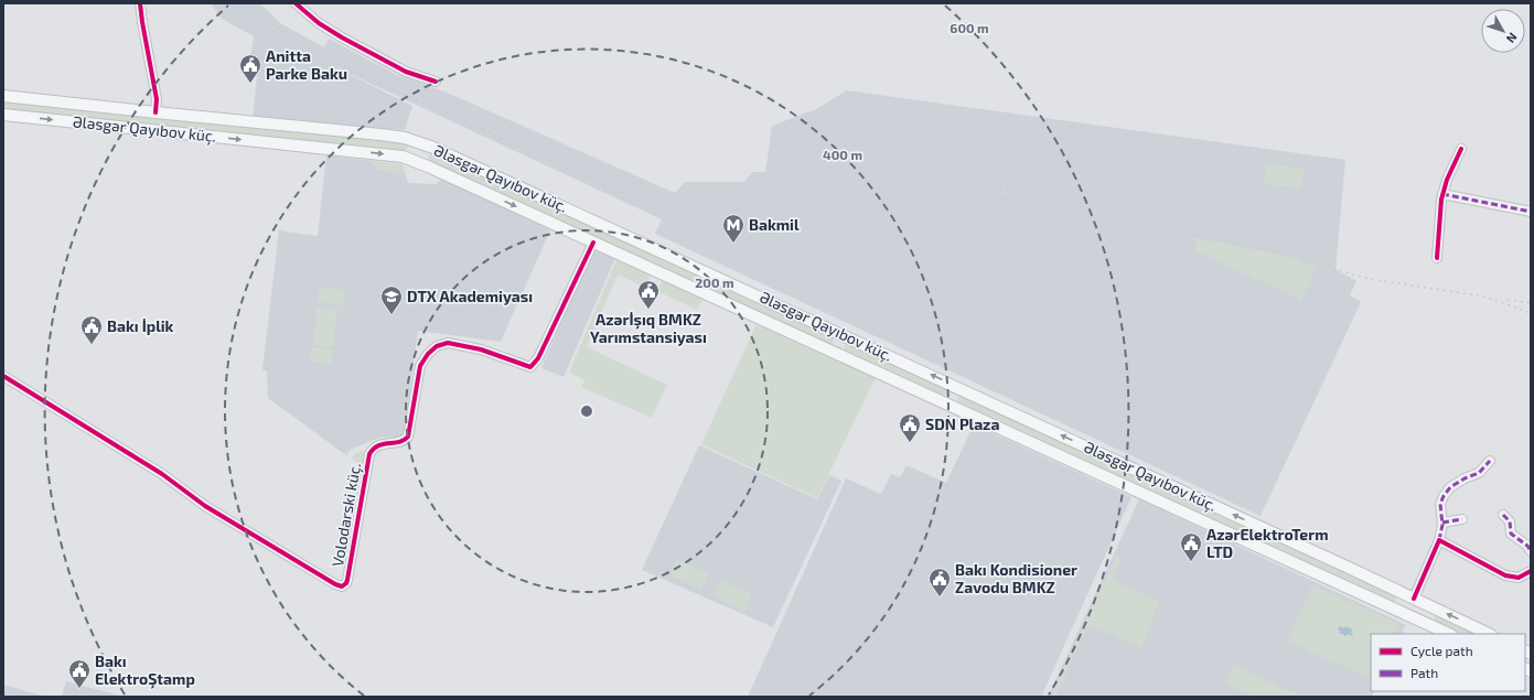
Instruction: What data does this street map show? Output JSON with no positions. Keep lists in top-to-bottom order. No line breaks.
{"streets":{"main road":["Ələsgər Qayıbov küç."],"street":["Volodarski küç."]},"crossings":[["Ələsgər Qayıbov küç.","Volodarski küç."]],"places":{"public building":["Anitta Parke Baku","Azərİşıq BMKZ Yarımstansiyası","Bakı İplik","SDN Plaza","AzərElektroTerm LTD","Bakı Kondisioner Zavodu BMKZ","Bakı ElektroŞtamp"],"metro station":["Bakmil"],"school or university":["DTX Akademiyası"]},"legend":["Cycle path","Path"],"north":"bottom right","rings":["600 m","400 m","200 m"]}
